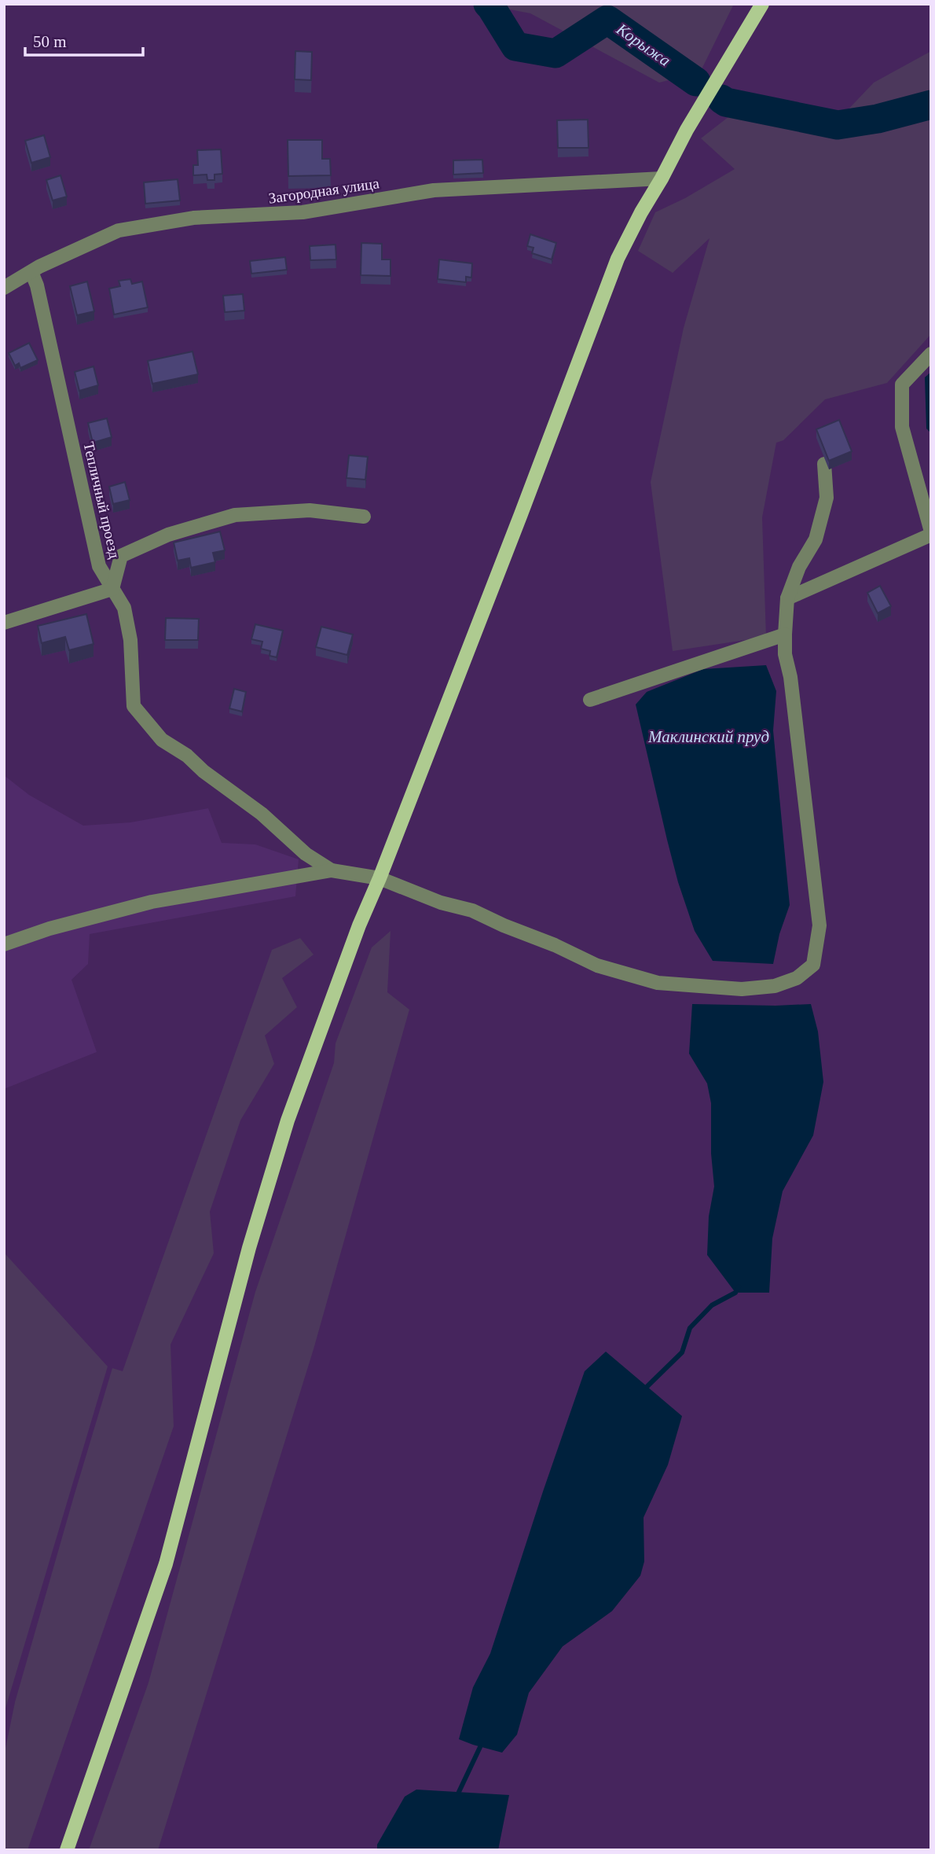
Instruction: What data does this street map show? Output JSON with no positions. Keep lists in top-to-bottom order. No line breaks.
{"streets":{"street":["Загородная улица","Тепличный проезд"]},"crossings":[["Загородная улица","Тепличный проезд"]],"water":["Корыжа","Маклинский пруд"],"scale_bar":"50 m"}
